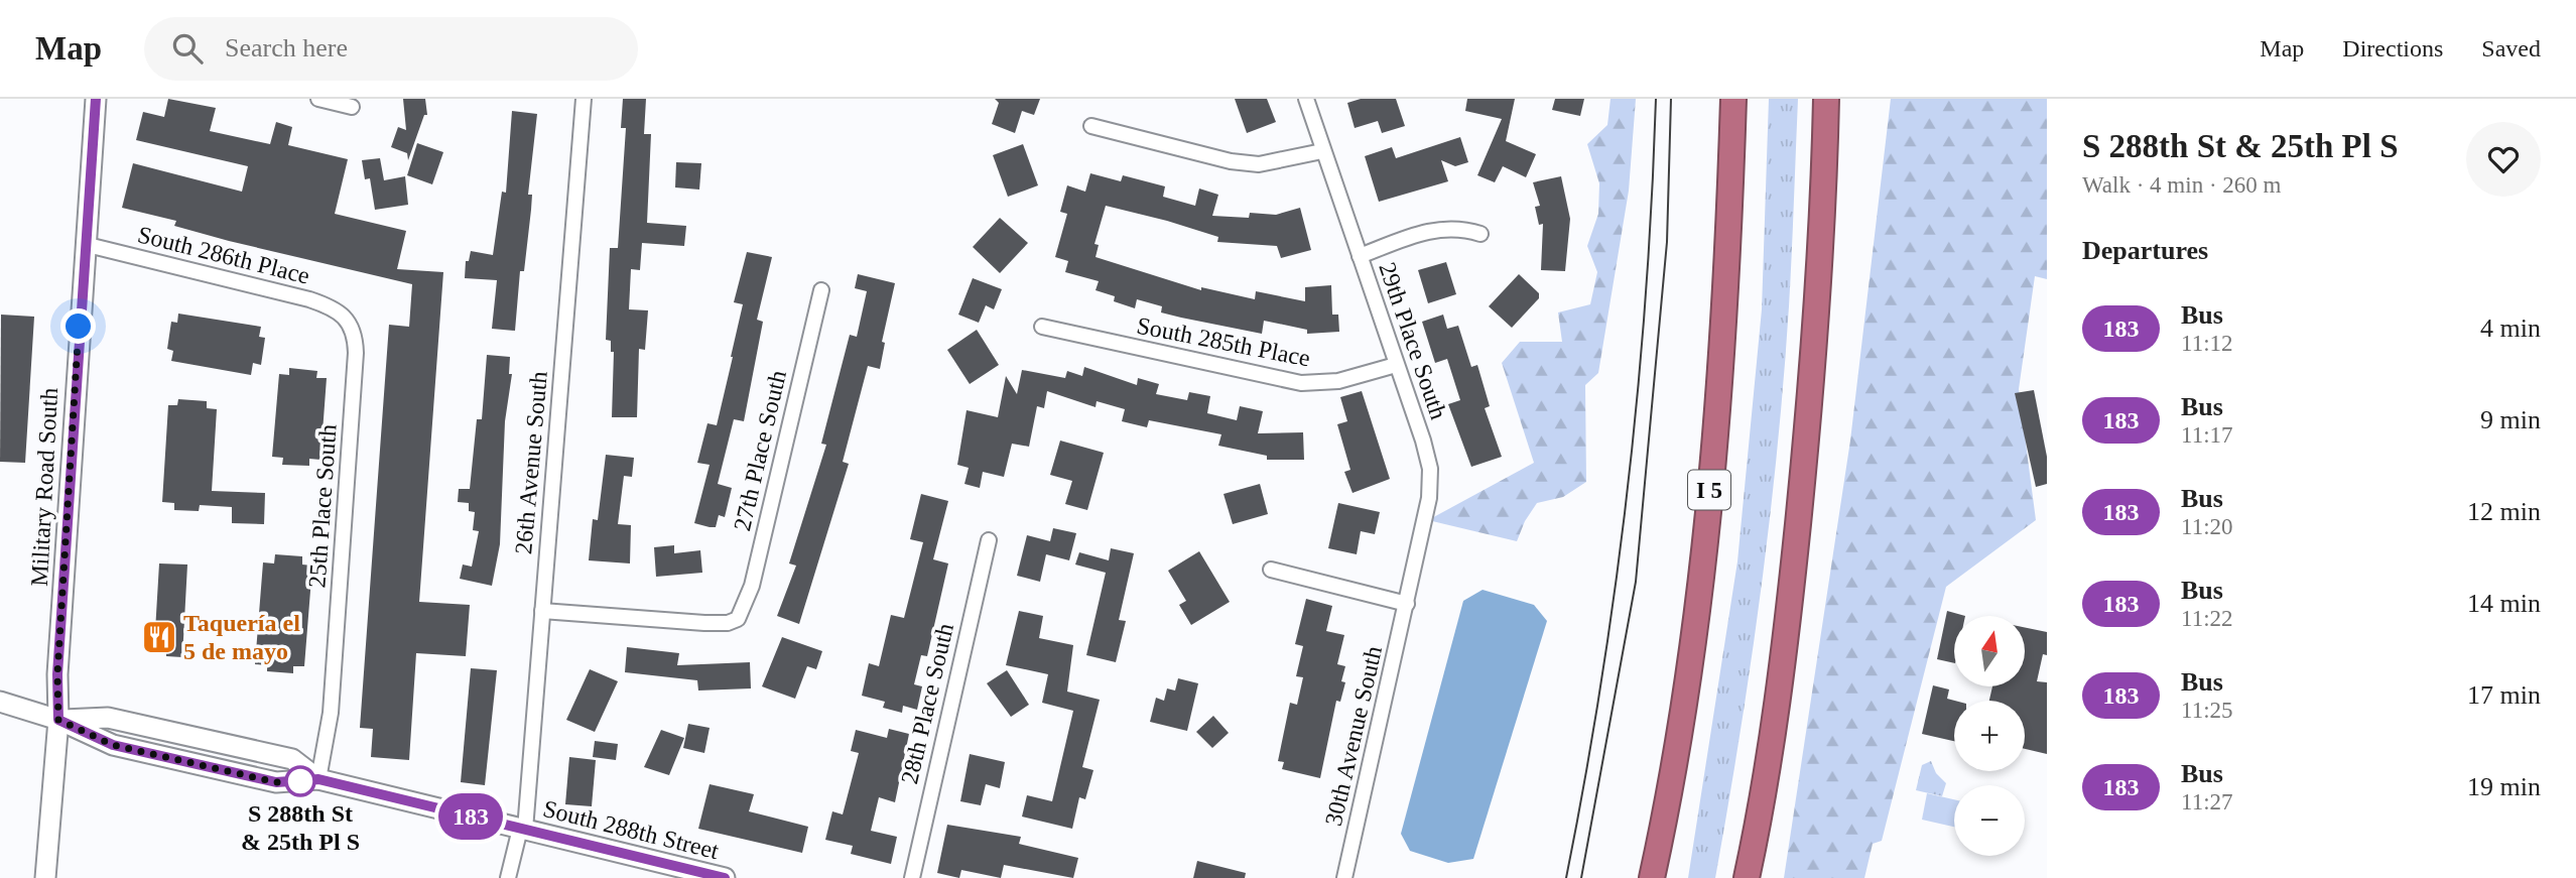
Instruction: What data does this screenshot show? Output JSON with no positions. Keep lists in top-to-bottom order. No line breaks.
{"streets":{"highway":["I 5"],"main road":["Military Road South","South 288th Street"],"street":["South 286th Place","29th Place South","South 285th Place","27th Place South","26th Avenue South","25th Place South","28th Place South","30th Avenue South"]},"crossings":[["South 286th Place","Military Road South"],["South 286th Place","25th Place South"],["29th Place South","South 285th Place"],["29th Place South","30th Avenue South"],["27th Place South","26th Avenue South"],["26th Avenue South","South 288th Street"],["Military Road South","South 288th Street"],["25th Place South","South 288th Street"]],"places":{"restaurant":["Taquería el 5 de mayo"],"other":["S 288th St & 25th Pl S"]},"lines":["bus line 183"],"north":"top","page":{"header":"Map","search":"Search here","nav":["Map","Directions","Saved"],"on_map":"183","heading":[["S 288th St & 25th Pl S","Walk · 4 min · 260 m"],"Departures"],"list":[{"mark":"183","name":"Bus","note":"11:12","value":"4 min"},{"mark":"183","name":"Bus","note":"11:17","value":"9 min"},{"mark":"183","name":"Bus","note":"11:20","value":"12 min"},{"mark":"183","name":"Bus","note":"11:22","value":"14 min"},{"mark":"183","name":"Bus","note":"11:25","value":"17 min"},{"mark":"183","name":"Bus","note":"11:27","value":"19 min"}],"map_buttons":["+","−"]}}
